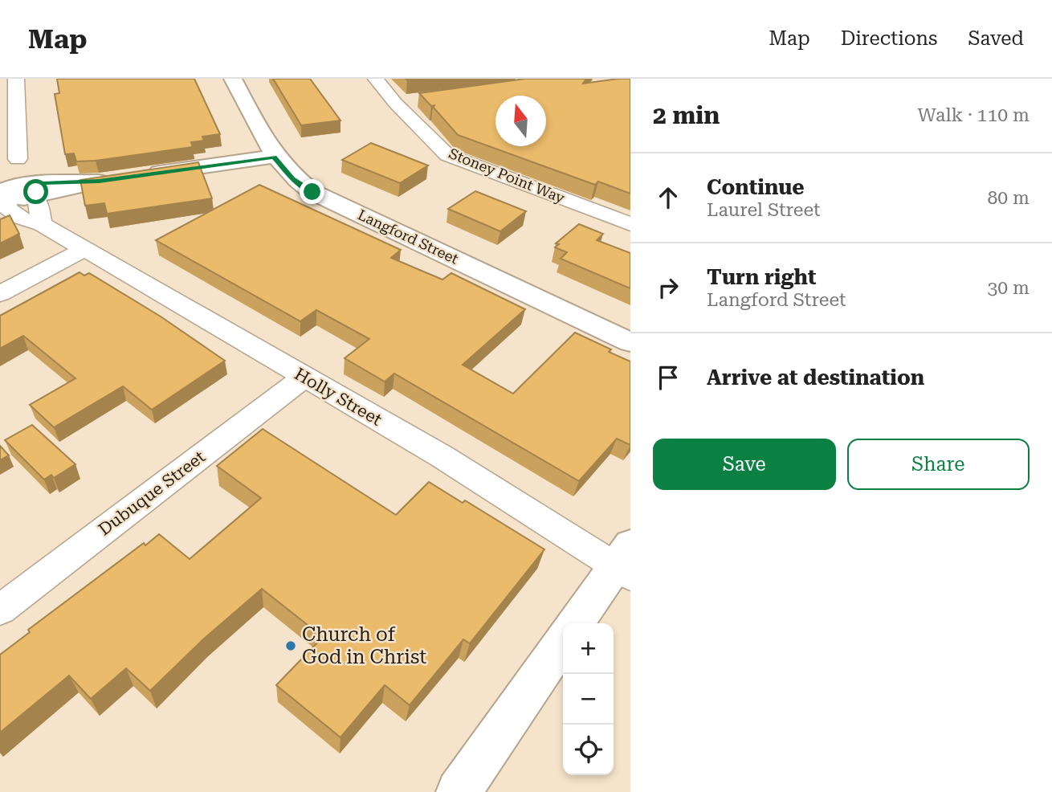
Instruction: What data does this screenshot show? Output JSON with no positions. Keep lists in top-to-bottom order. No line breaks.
{"streets":{"street":["Stoney Point Way","Langford Street","Holly Street","Dubuque Street"]},"crossings":[["Holly Street","Dubuque Street"]],"places":["Church of God in Christ"],"north":"top","page":{"header":"Map","nav":["Map","Directions","Saved"],"heading":["2 min","Walk · 110 m"],"list":[["Continue","Laurel Street","80 m"],["Turn right","Langford Street","30 m"],"Arrive at destination"],"buttons":["Save","Share"],"map_buttons":["+","−"]}}
